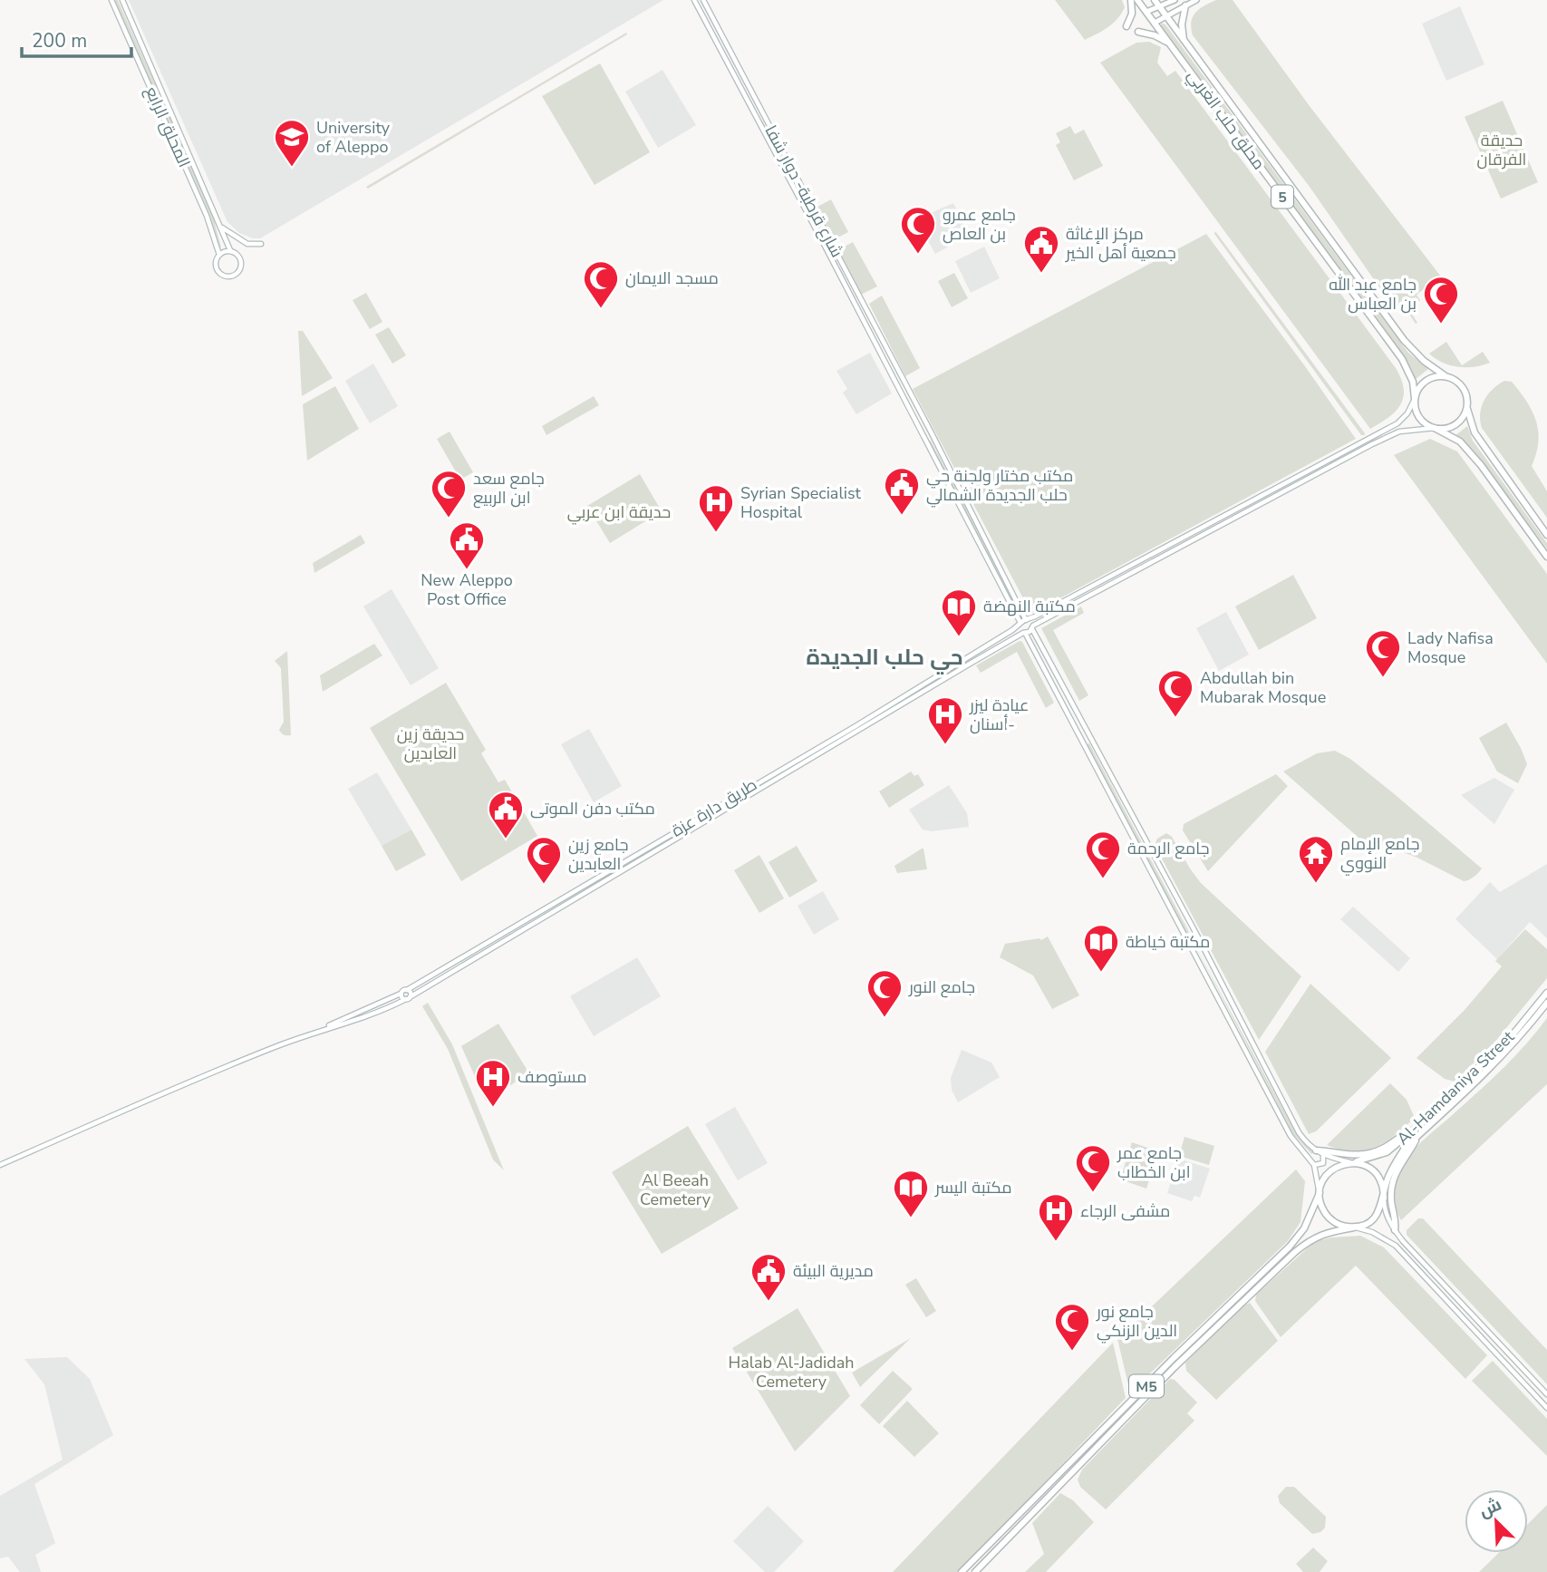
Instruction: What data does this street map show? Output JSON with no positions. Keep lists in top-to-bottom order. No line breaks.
{"streets":{"highway":["محلق حلب الغربي","5","Al-Hamdaniya Street","M5"],"main road":["المحلق الرابع","شارع قرطبة- دوار شفا","طريق دارة عزة"]},"crossings":[["محلق حلب الغربي","طريق دارة عزة"],["شارع قرطبة- دوار شفا","طريق دارة عزة"],["Al-Hamdaniya Street","M5"]],"districts":["حي حلب الجديدة"],"parks":["حديقة الفرقان","حديقة ابن عربي","حديقة زين العابدين","Al Beeah Cemetery","Halab Al-Jadidah Cemetery"],"places":{"school or university":["University of Aleppo"],"mosque":["جامع عمرو بن العاص","مسجد الايمان","جامع عبد الله بن العباس","جامع سعد ابن الربيع","Lady Nafisa Mosque","Abdullah bin Mubarak Mosque","جامع الرحمة","جامع زين العابدين","جامع النور","جامع عمر ابن الخطاب","جامع نور الدين الزنكي"],"public building":["مركز الإغاثة جمعية أهل الخير","مكتب مختار ولجنة حي حلب الجديدة الشمالي","New Aleppo Post Office","مكتب دفن الموتى","مديرية البيئة"],"hospital":["Syrian Specialist Hospital","عيادة ليزر أسنان-","مستوصف","مشفى الرجاء"],"library":["مكتبة النهضة","مكتبة خياطة","مكتبة اليسر"],"temple":["جامع الإمام النووي"]},"scale_bar":"200 m","north":"top left"}
